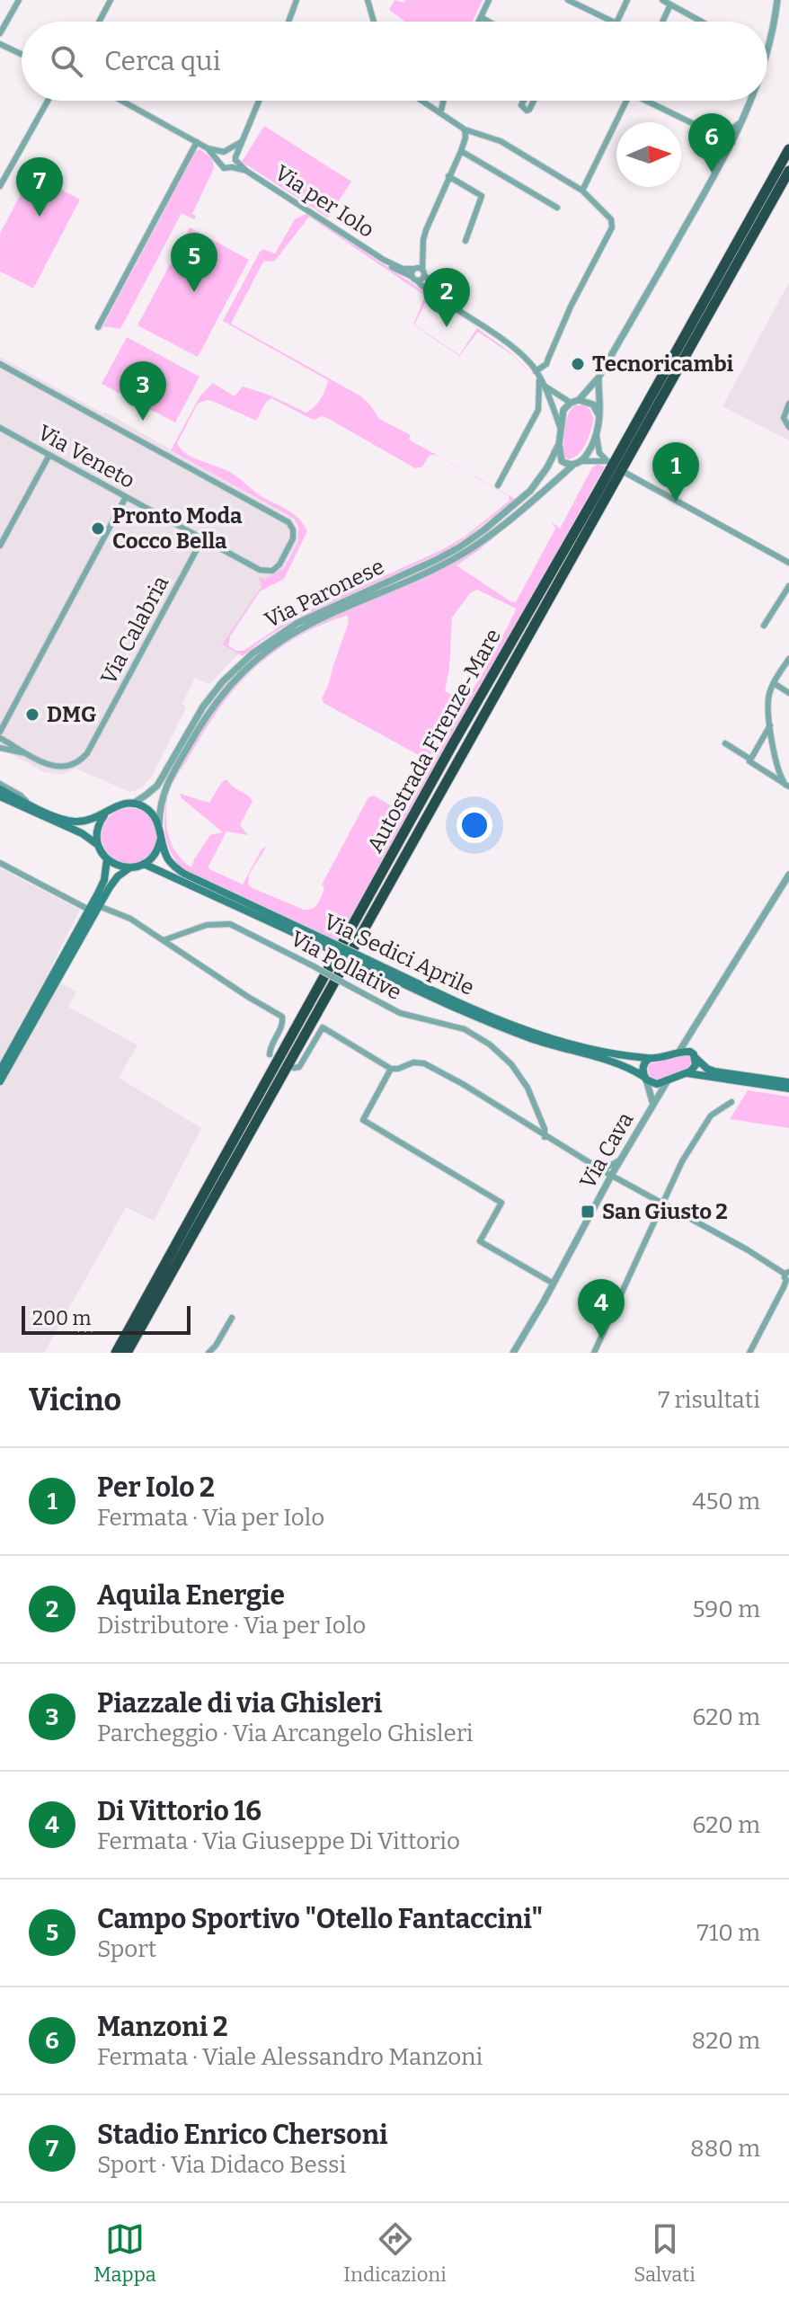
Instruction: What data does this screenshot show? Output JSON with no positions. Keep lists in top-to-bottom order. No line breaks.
{"streets":{"highway":["Autostrada Firenze-Mare"],"main road":["Via Sedici Aprile"],"street":["Via per Iolo","Via Veneto","Via Paronese","Via Calabria","Via Pollative","Via Cava"]},"crossings":[["Via Veneto","Via Calabria"],["Via Paronese","Via Sedici Aprile"]],"places":{"other":["Tecnoricambi","Pronto Moda Cocco Bella","DMG"],"transit":["San Giusto 2"]},"scale_bar":"200 m","north":"right","page":{"search":"Cerca qui","pins":["6","7","5","2","3","1","4"],"scale":"200 m","heading":["Vicino","7 risultati"],"list":[{"mark":"1","name":"Per Iolo 2","note":"Fermata · Via per Iolo","value":"450 m"},{"mark":"2","name":"Aquila Energie","note":"Distributore · Via per Iolo","value":"590 m"},{"mark":"3","name":"Piazzale di via Ghisleri","note":"Parcheggio · Via Arcangelo Ghisleri","value":"620 m"},{"mark":"4","name":"Di Vittorio 16","note":"Fermata · Via Giuseppe Di Vittorio","value":"620 m"},{"mark":"5","name":"Campo Sportivo \"Otello Fantaccini\"","note":"Sport","value":"710 m"},{"mark":"6","name":"Manzoni 2","note":"Fermata · Viale Alessandro Manzoni","value":"820 m"},{"mark":"7","name":"Stadio Enrico Chersoni","note":"Sport · Via Didaco Bessi","value":"880 m"}],"nav":["Mappa","Indicazioni","Salvati"]}}
